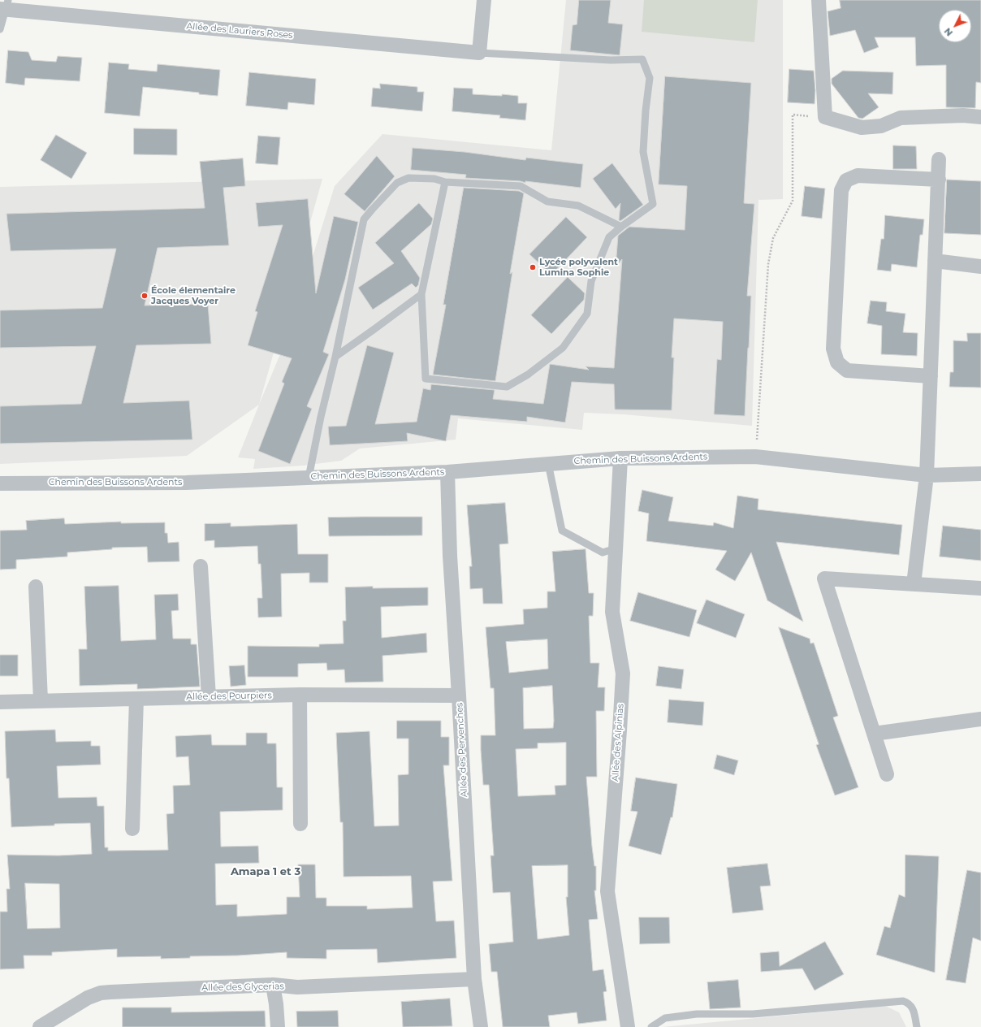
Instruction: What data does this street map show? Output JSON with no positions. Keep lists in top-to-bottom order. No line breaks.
{"streets":{"street":["Allée des Lauriers Roses","Chemin des Buissons Ardents","Allée des Pourpiers","Allée des Alpinias","Allée des Pervenches","Allée des Glycerias"]},"crossings":[["Chemin des Buissons Ardents","Allée des Alpinias"],["Chemin des Buissons Ardents","Allée des Pervenches"],["Allée des Pourpiers","Allée des Pervenches"],["Allée des Pervenches","Allée des Glycerias"]],"districts":["Amapa 1 et 3"],"places":["Lycée polyvalent Lumina Sophie","École élementaire Jacques Voyer"],"north":"bottom left"}
